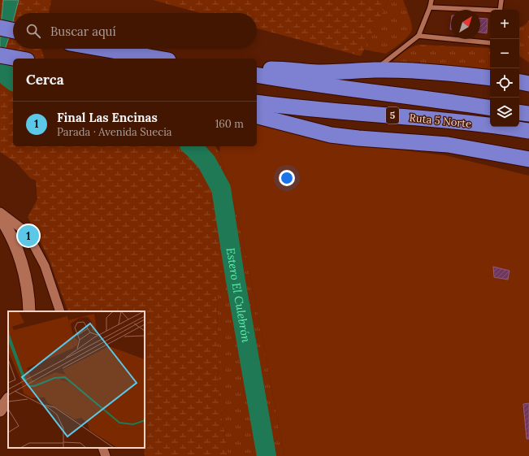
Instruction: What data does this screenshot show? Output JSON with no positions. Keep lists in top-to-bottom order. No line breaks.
{"streets":{"highway":["5","Ruta 5 Norte"]},"water":["Estero El Culebrón"],"north":"top right","page":{"map_buttons":["+","−"],"search":"Buscar aquí","heading":"Cerca","list":[{"mark":"1","name":"Final Las Encinas","note":"Parada · Avenida Suecia","value":"160 m"}],"pins":"1"}}
